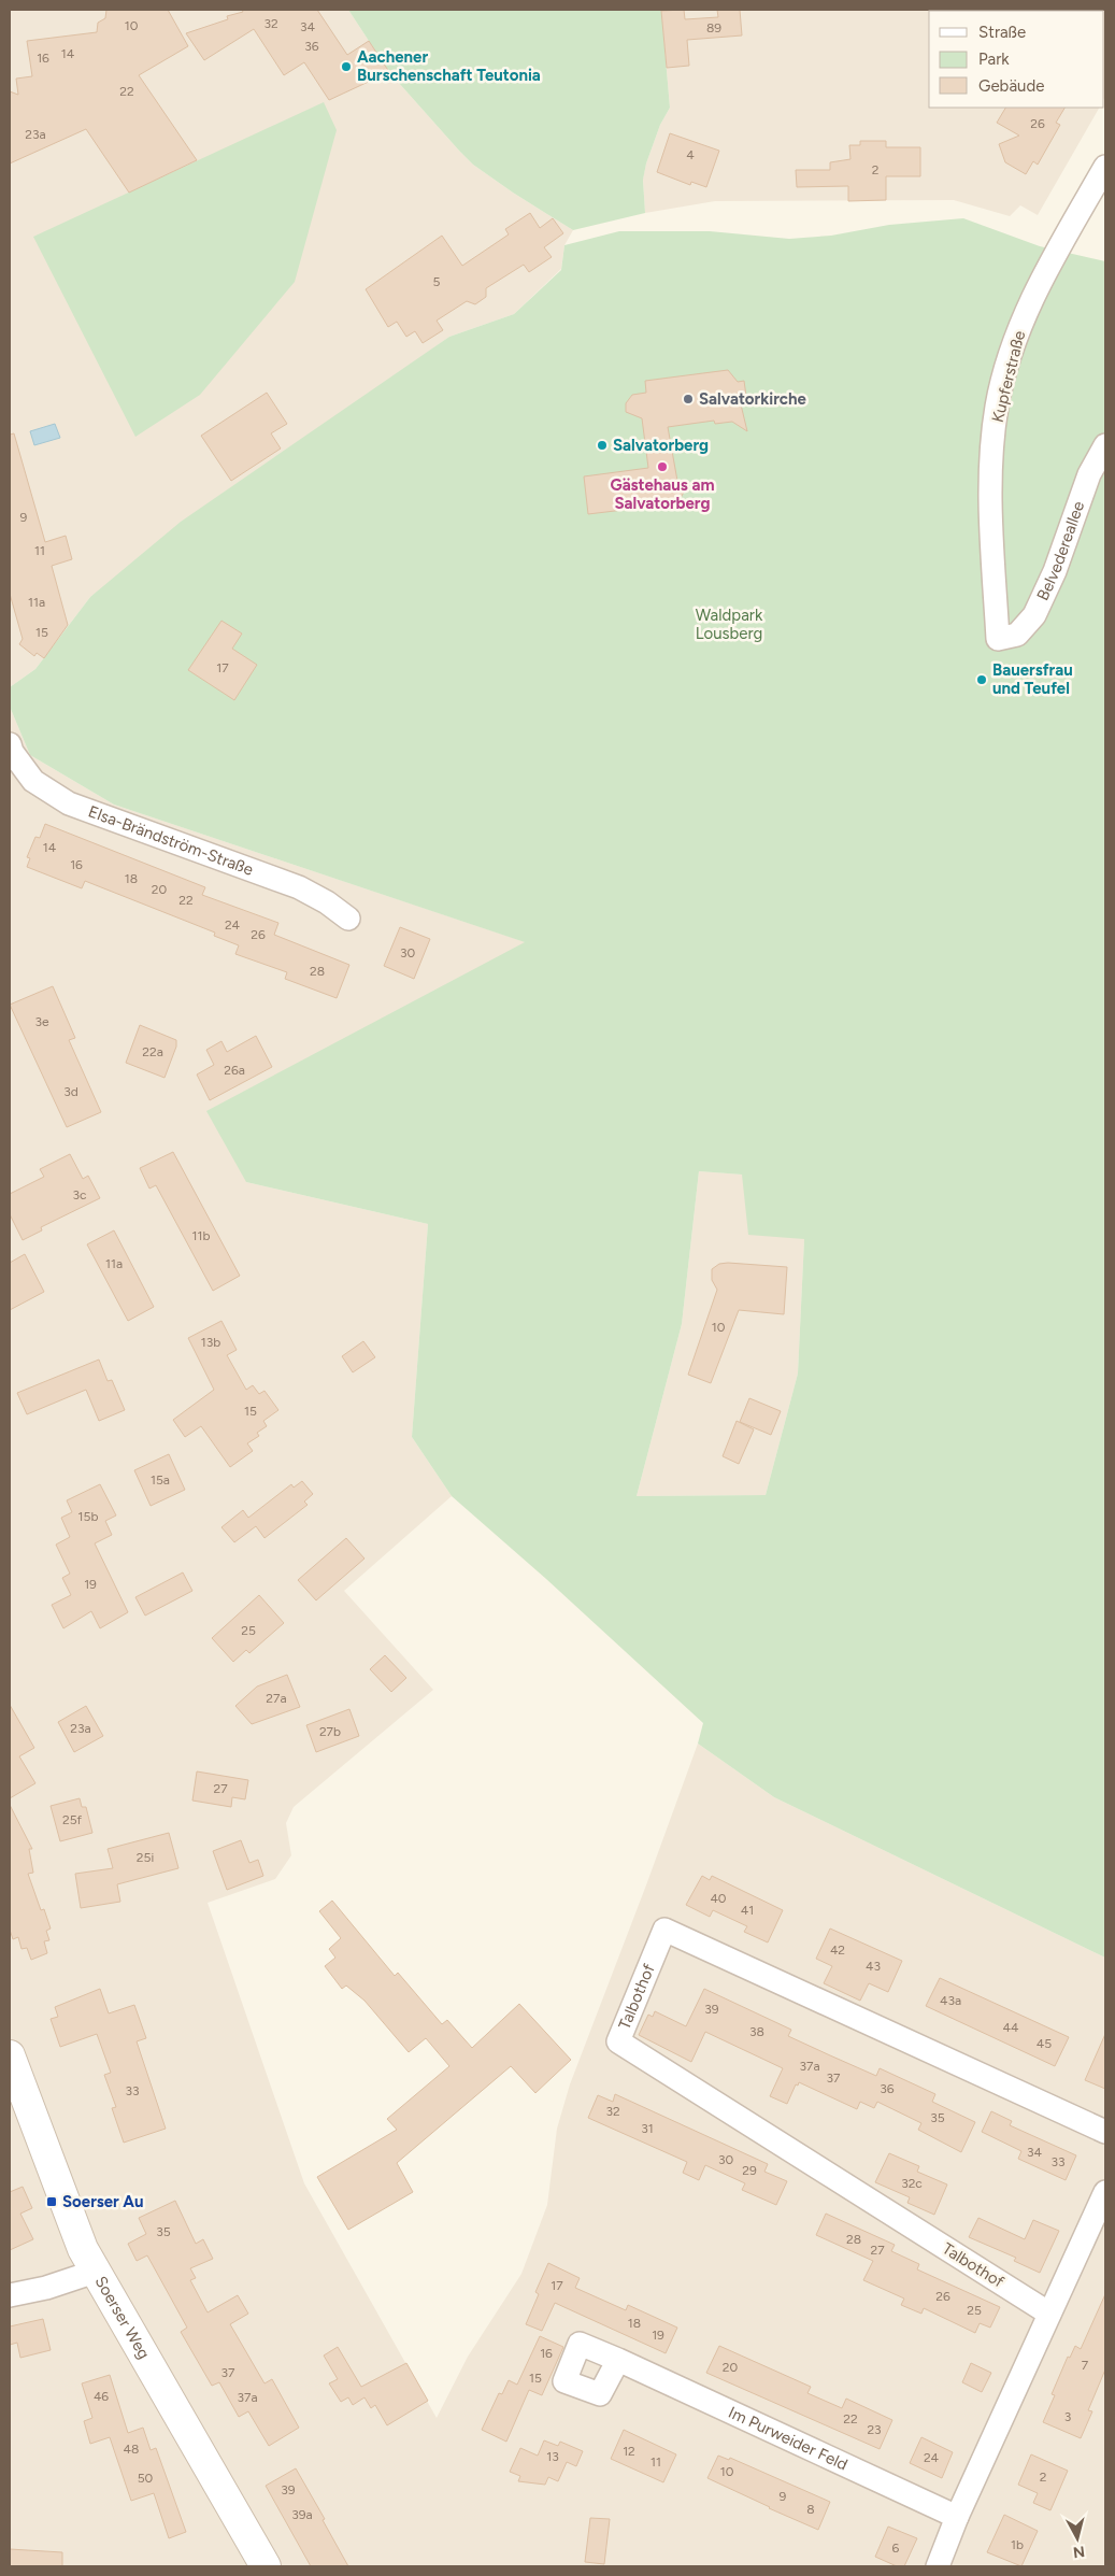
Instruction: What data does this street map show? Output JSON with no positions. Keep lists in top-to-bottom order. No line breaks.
{"streets":{"street":["Kupferstraße","Belvedereallee","Elsa-Brändström-Straße","Talbothof","Soerser Weg","Im Purweider Feld"]},"crossings":[["Kupferstraße","Belvedereallee"]],"parks":["Waldpark Lousberg"],"places":{"other":["Aachener Burschenschaft Teutonia","Salvatorkirche","Salvatorberg","Gästehaus am Salvatorberg","Bauersfrau und Teufel"],"transit":["Soerser Au"]},"house_numbers":["32","10","34","89","36","14","16","22","26","23a","4","2","5","9","11","11a","15","17","14","16","18","20","22","24","26","30","28","3e","22a","26a","3d","3c","11b","11a","10","13b","15","15a","15b","19","25","27a","23a","27b","27","25f","25i","40","41","42","43","43a","39","44","38","45","37a","37","36","33","32","35","31","34","30","33","29","32c","35","28","27","17","26","25","18","19","16","7","20","37","15","46","37a","3","22","23","48","12","13","24","11","10","2","50","39","9","8","39a","1b","6"],"legend":["Straße","Park","Gebäude"],"north":"bottom"}
